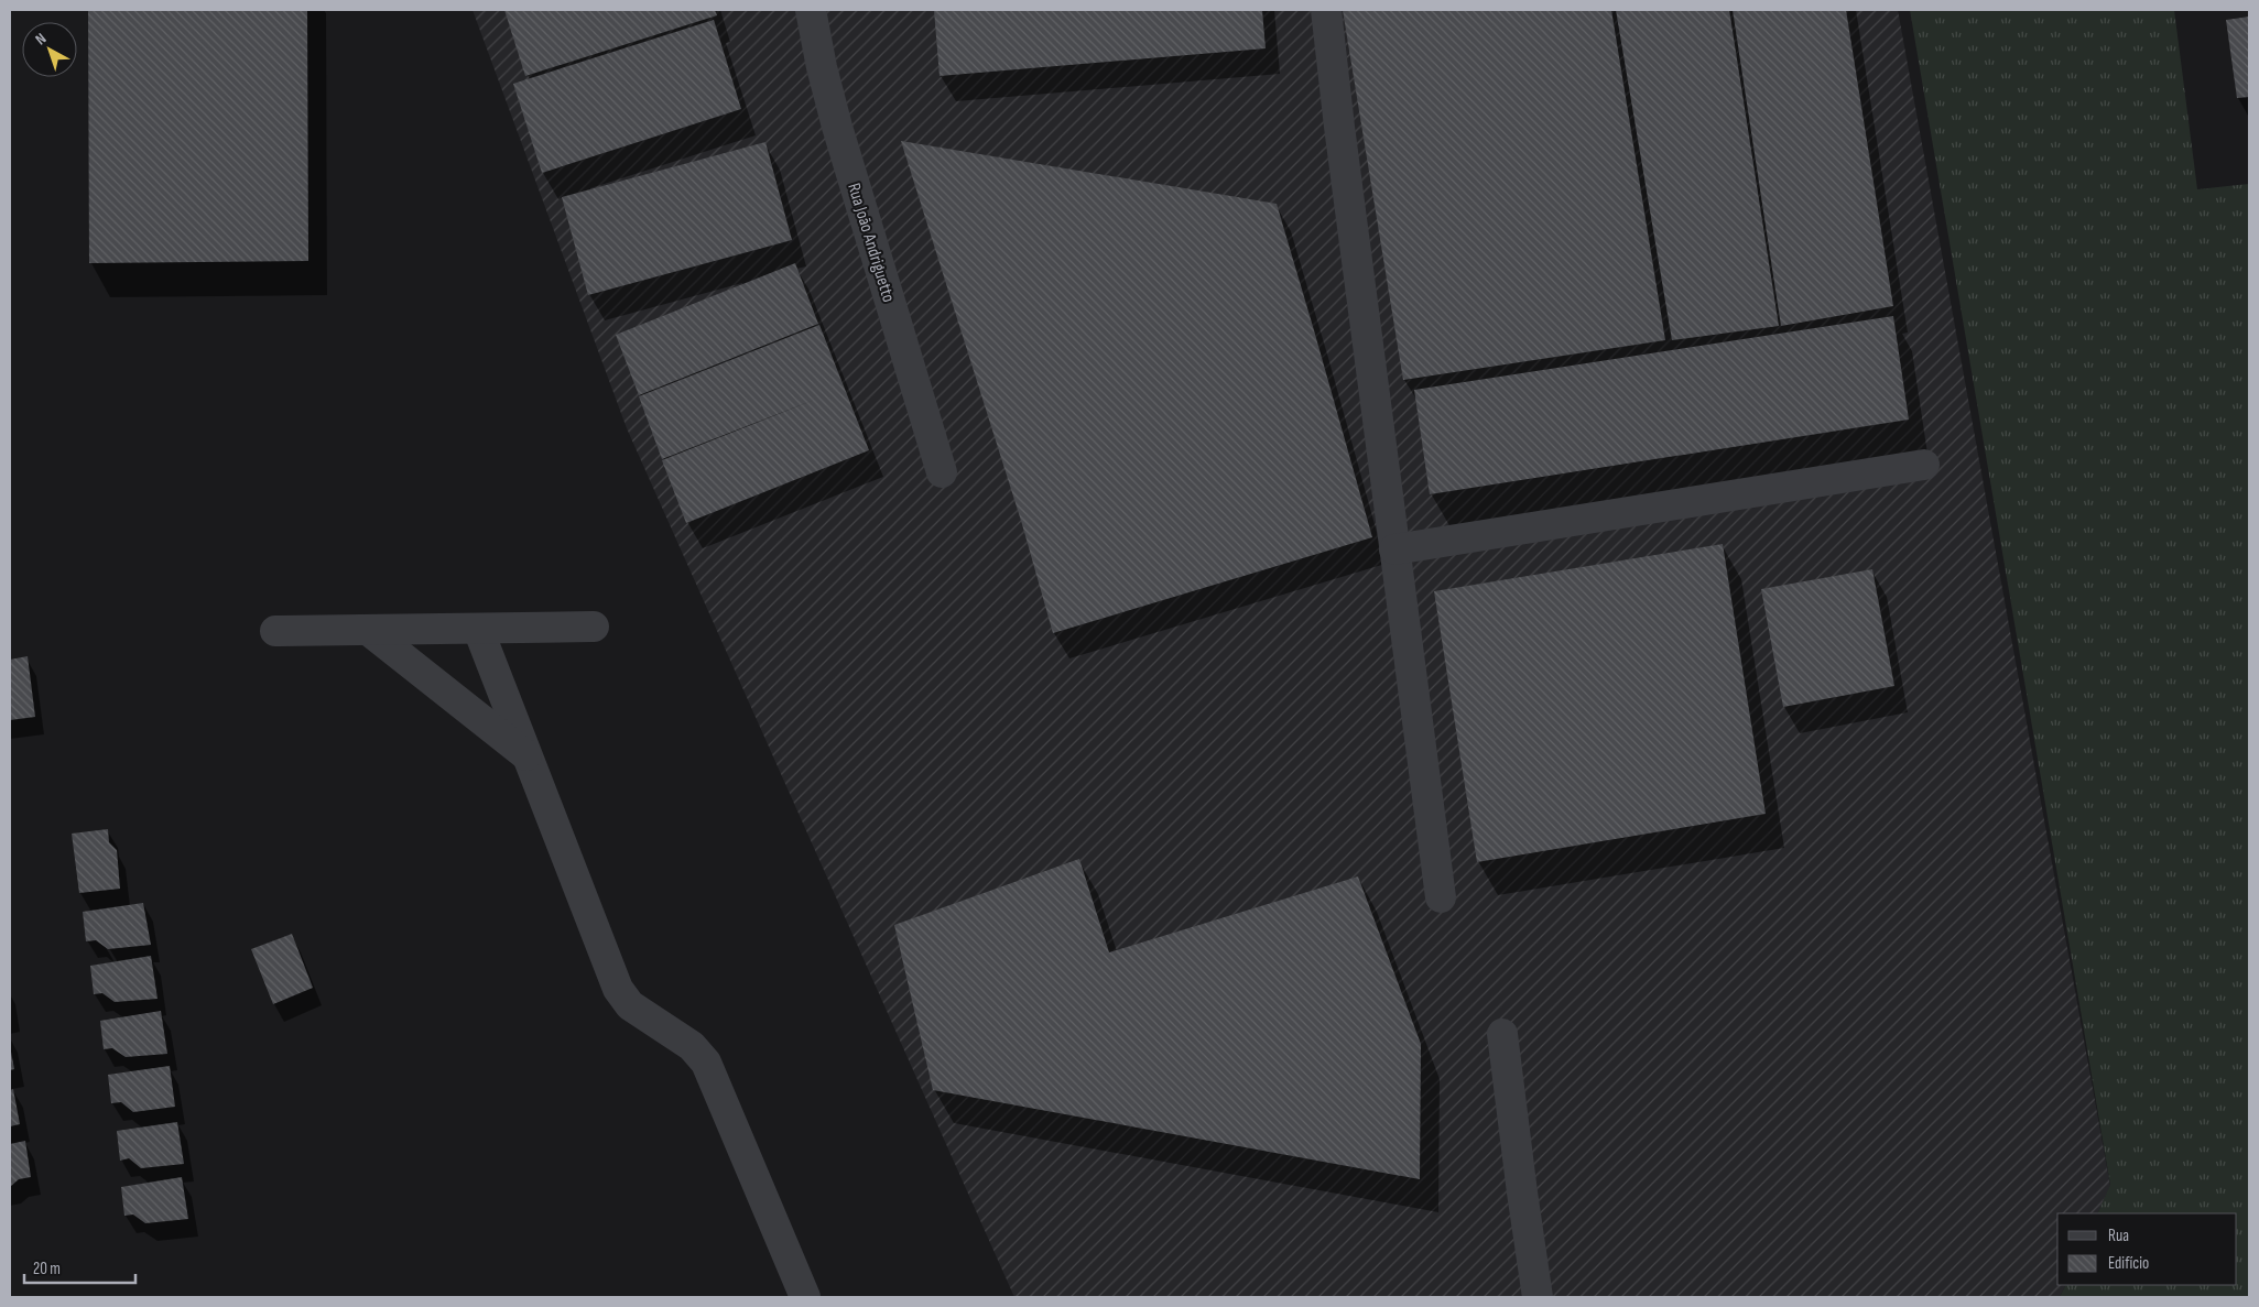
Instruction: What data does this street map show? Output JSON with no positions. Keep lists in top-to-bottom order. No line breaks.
{"streets":{"street":["Rua João Andriguetto"]},"legend":["Rua","Edifício"],"scale_bar":"20 m","north":"top left"}
